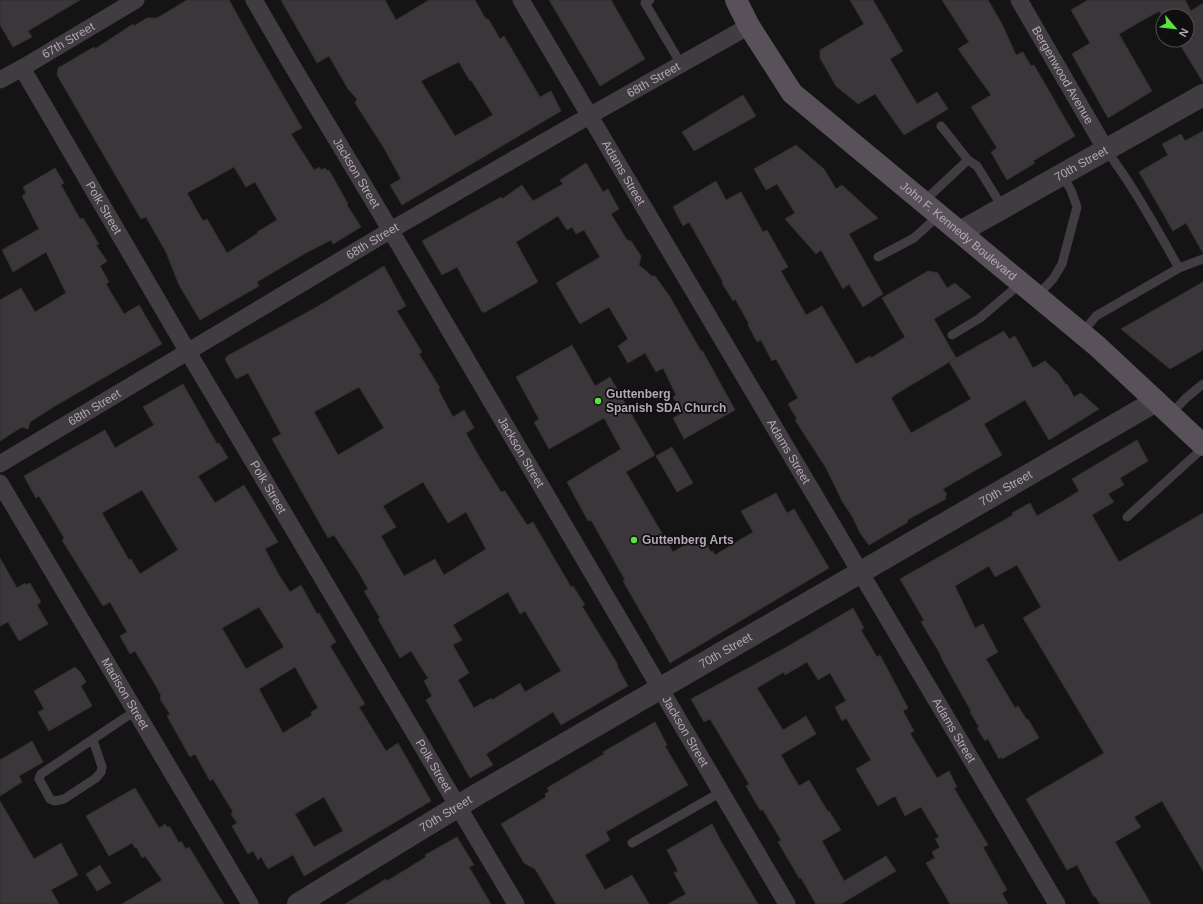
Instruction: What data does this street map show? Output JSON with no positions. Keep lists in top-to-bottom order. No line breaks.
{"streets":{"main road":["John F. Kennedy Boulevard"],"street":["67th Street","Bergenwood Avenue","68th Street","70th Street","Jackson Street","Adams Street","Polk Street","Madison Street"]},"crossings":[["67th Street","Polk Street"],["Bergenwood Avenue","70th Street"],["68th Street","Jackson Street"],["68th Street","Adams Street"],["68th Street","Polk Street"],["68th Street","John F. Kennedy Boulevard"],["70th Street","Jackson Street"],["70th Street","Adams Street"],["70th Street","Polk Street"],["70th Street","John F. Kennedy Boulevard"]],"places":["Guttenberg Spanish SDA Church","Guttenberg Arts"],"north":"bottom right"}
